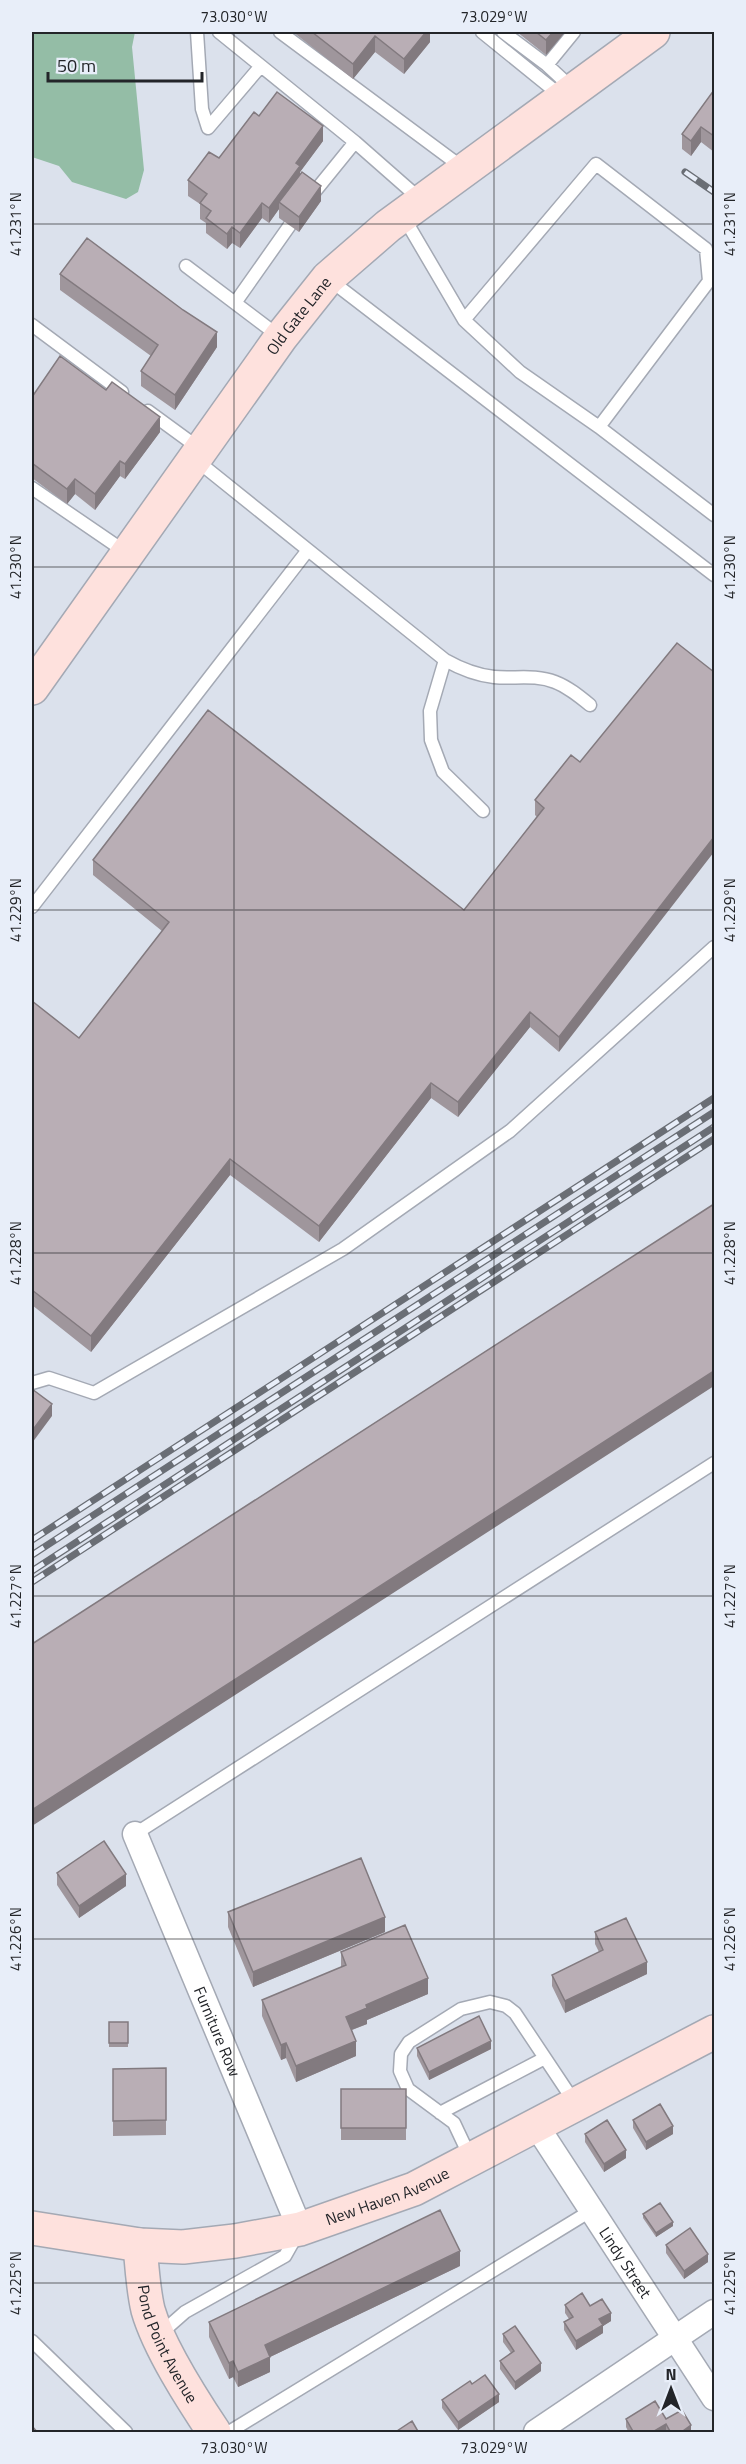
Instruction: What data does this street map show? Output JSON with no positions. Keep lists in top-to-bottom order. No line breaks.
{"streets":{"main road":["Old Gate Lane","New Haven Avenue","Pond Point Avenue"],"street":["Furniture Row","Lindy Street"]},"crossings":[["Furniture Row","New Haven Avenue"],["New Haven Avenue","Lindy Street"],["New Haven Avenue","Pond Point Avenue"]],"scale_bar":"50 m","north":"top","coordinates":["73.030°W","73.029°W","41.231°N","41.230°N","41.229°N","41.228°N","41.227°N","41.226°N","41.225°N"]}
